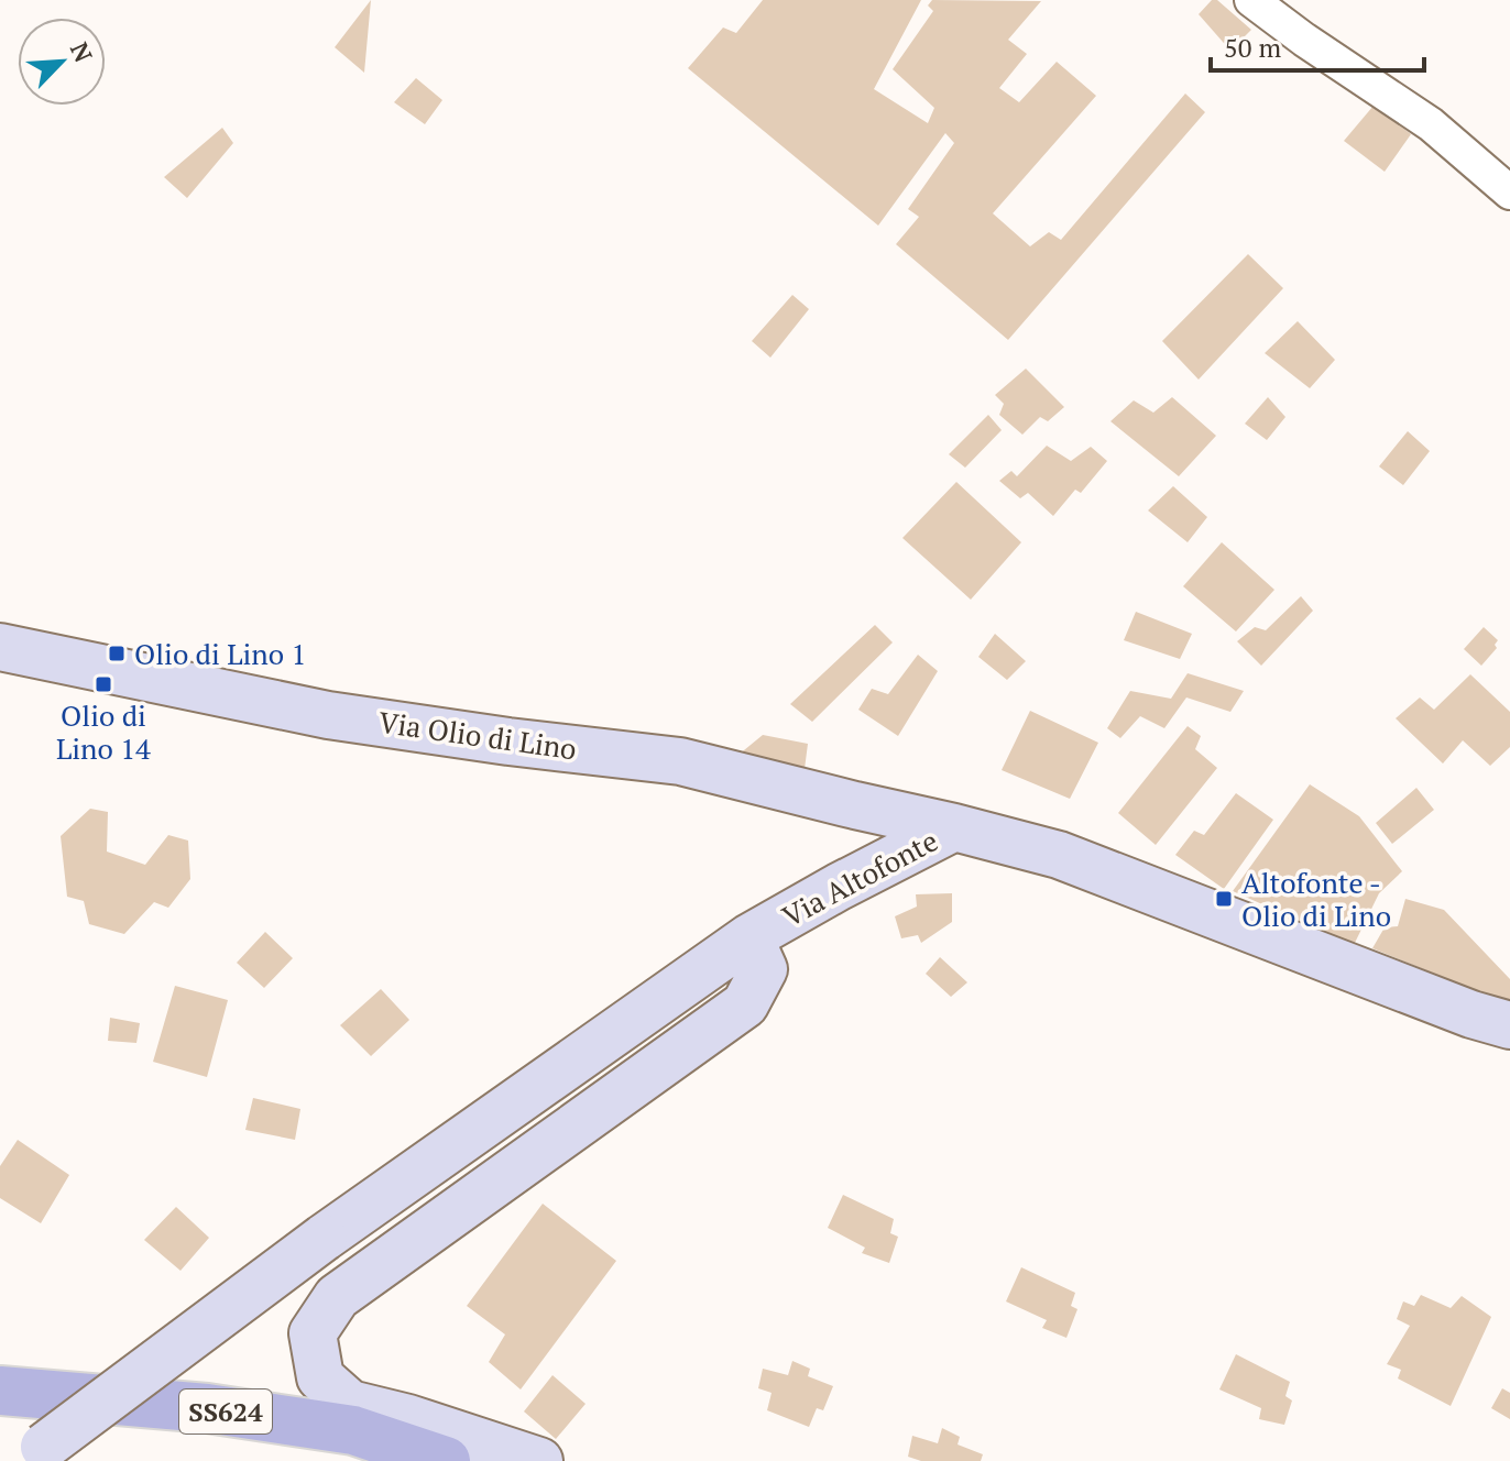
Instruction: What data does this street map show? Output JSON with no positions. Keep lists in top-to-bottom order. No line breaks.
{"streets":{"main road":["SS624"],"street":["Via Olio di Lino","Via Altofonte"]},"crossings":[["Via Olio di Lino","Via Altofonte"]],"places":{"transit":["Olio di Lino 1","Olio di Lino 14","Altofonte - Olio di Lino"]},"scale_bar":"50 m","north":"top right"}
